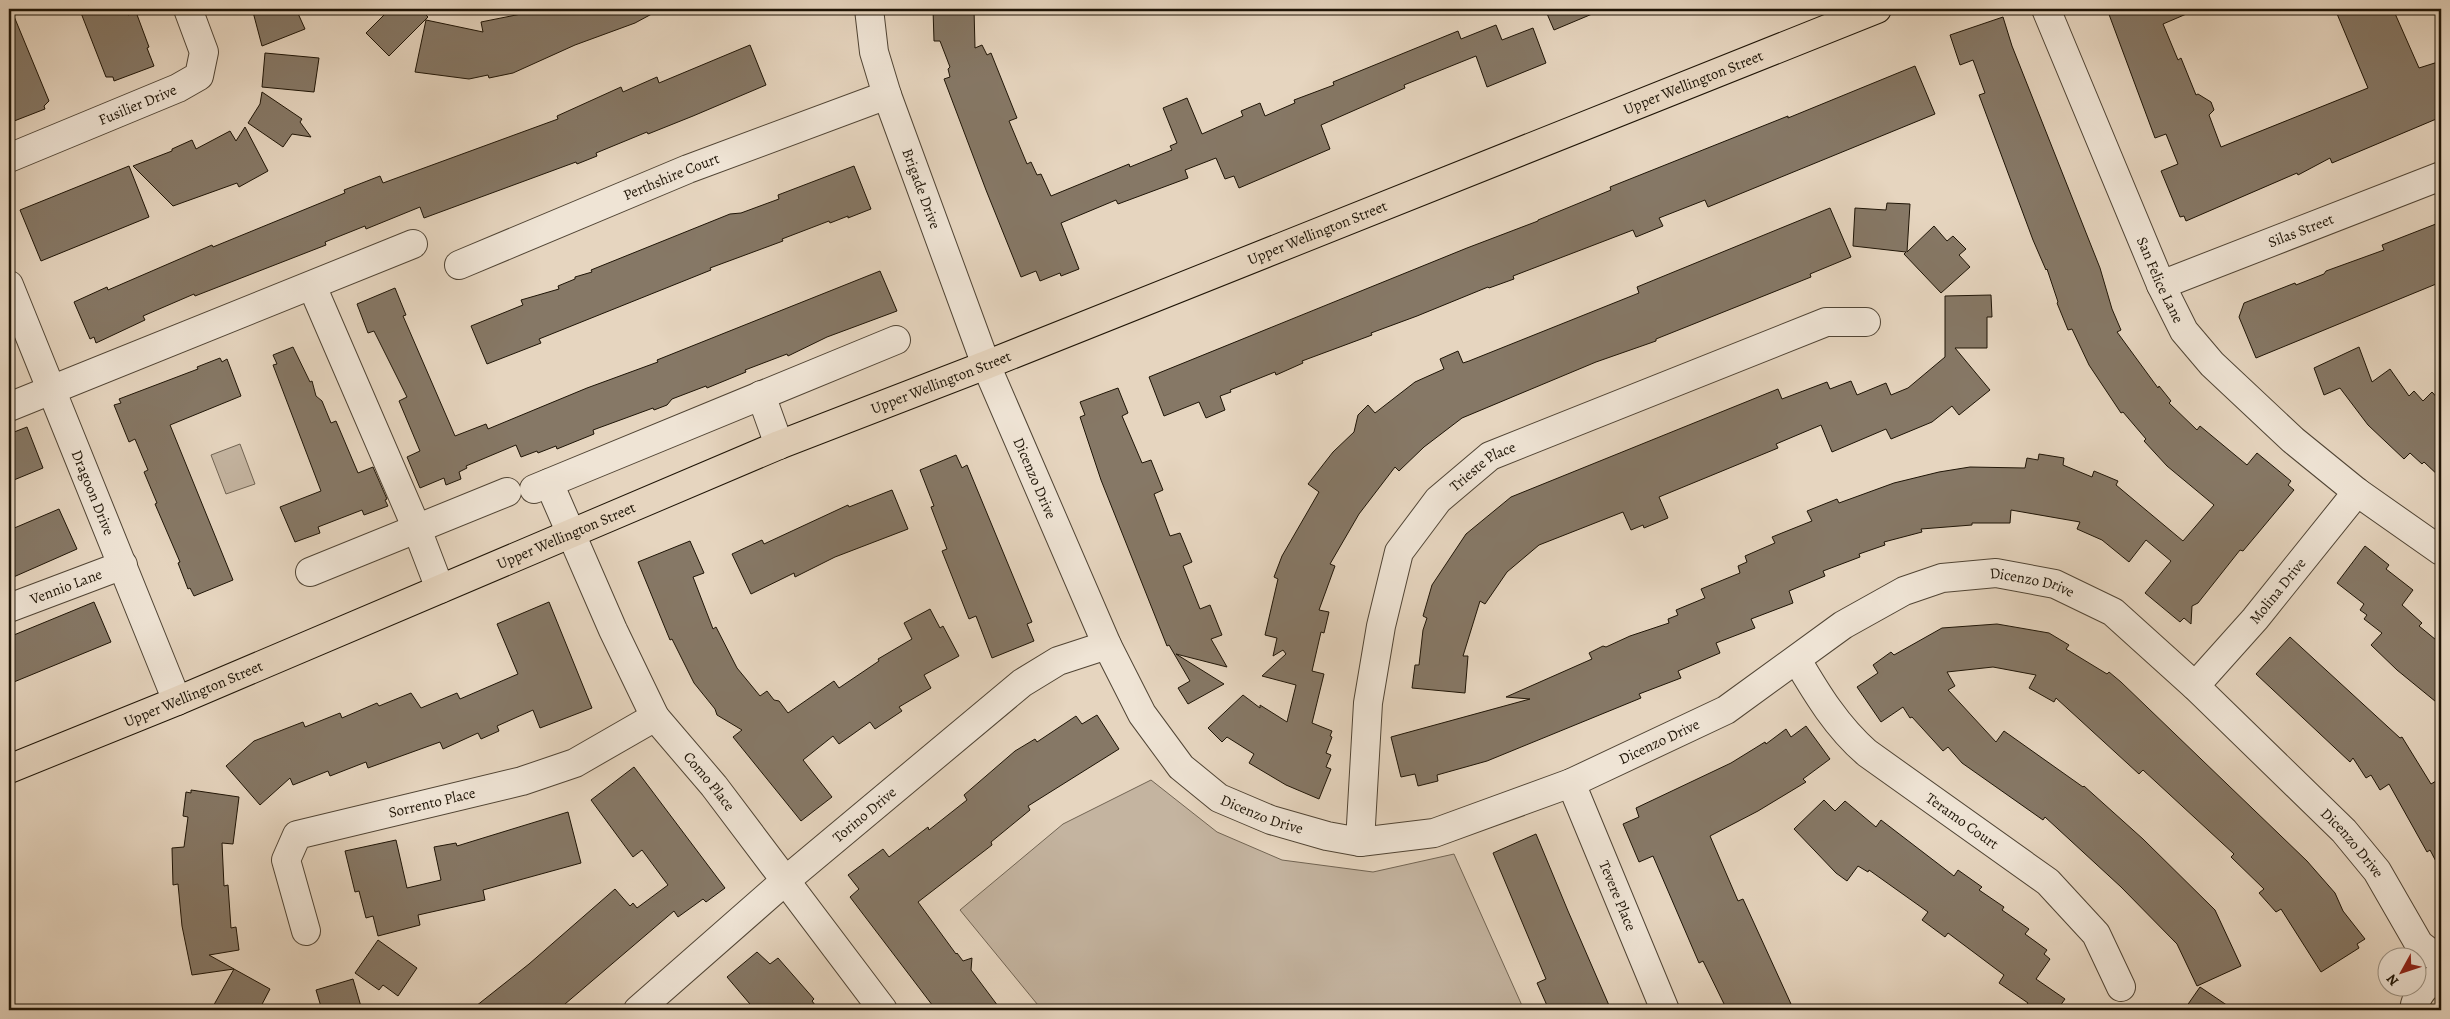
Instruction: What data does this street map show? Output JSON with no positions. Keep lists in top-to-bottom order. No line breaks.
{"streets":{"main road":["Upper Wellington Street"],"street":["Fusilier Drive","Perthshire Court","Brigade Drive","Silas Street","San Felice Lane","Trieste Place","Dicenzo Drive","Dragoon Drive","Vennio Lane","Molina Drive","Como Place","Sorrento Place","Torino Drive","Teramo Court","Tevere Place"]},"crossings":[["Upper Wellington Street","Brigade Drive"],["Upper Wellington Street","Dicenzo Drive"],["Upper Wellington Street","Dragoon Drive"],["Upper Wellington Street","Como Place"],["Perthshire Court","Brigade Drive"],["Brigade Drive","Dicenzo Drive"],["Silas Street","San Felice Lane"],["San Felice Lane","Molina Drive"],["Trieste Place","Dicenzo Drive"],["Dicenzo Drive","Molina Drive"],["Dicenzo Drive","Torino Drive"],["Dicenzo Drive","Teramo Court"],["Dicenzo Drive","Tevere Place"],["Dragoon Drive","Vennio Lane"],["Como Place","Sorrento Place"],["Como Place","Torino Drive"]],"north":"bottom left"}
